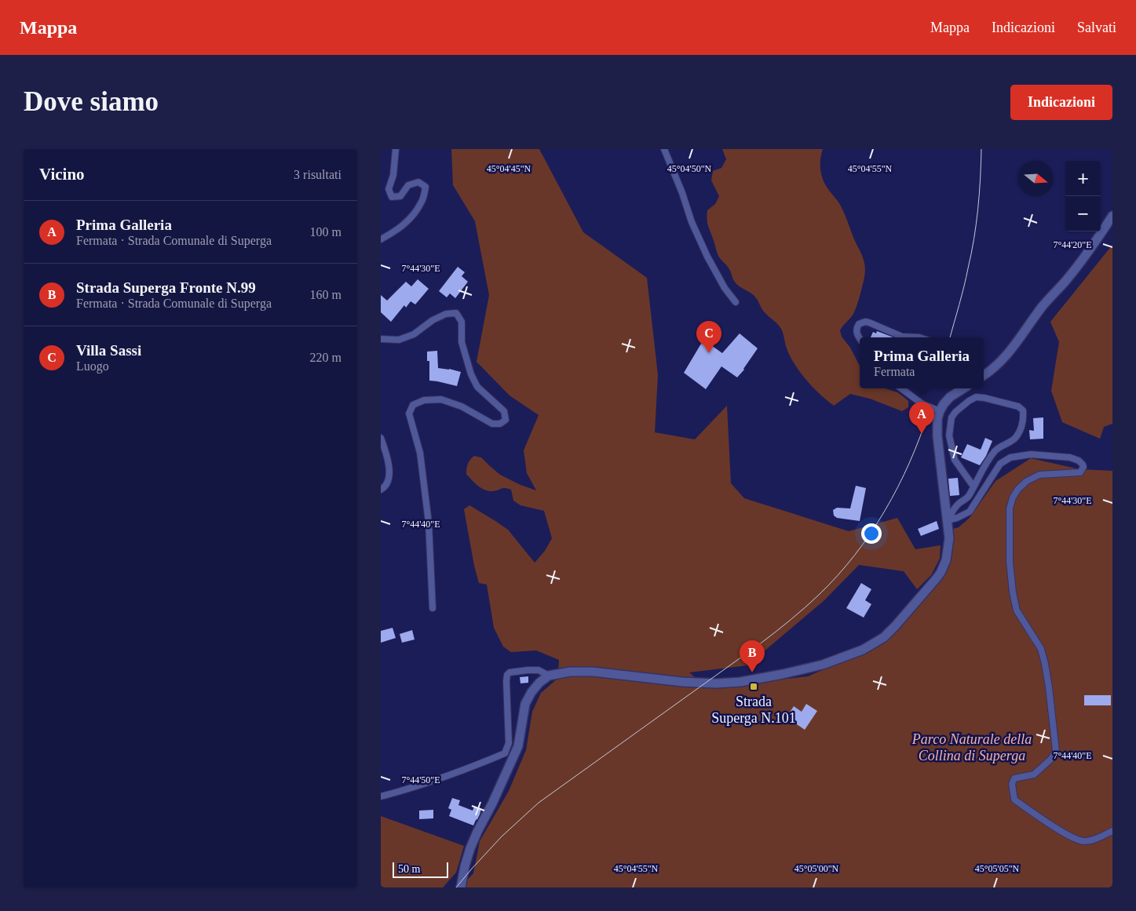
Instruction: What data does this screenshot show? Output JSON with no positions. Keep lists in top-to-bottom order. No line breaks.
{"parks":["Parco Naturale della Collina di Superga"],"places":{"transit":["Strada Superga N.101"]},"scale_bar":"50 m","north":"right","page":{"header":"Mappa","nav":["Mappa","Indicazioni","Salvati"],"buttons":"Indicazioni","title":"Dove siamo","heading":["Vicino","3 risultati"],"map_buttons":["+","−"],"list":[{"mark":"A","name":"Prima Galleria","note":"Fermata · Strada Comunale di Superga","value":"100 m"},{"mark":"B","name":"Strada Superga Fronte N.99","note":"Fermata · Strada Comunale di Superga","value":"160 m"},{"mark":"C","name":"Villa Sassi","note":"Luogo","value":"220 m"}],"pins":["C","A","B"],"popup":["Prima Galleria","Fermata"],"scale":"50 m"},"coordinates":["45°04'45\"N","45°04'50\"N","45°04'55\"N","7°44'20\"E","7°44'30\"E","7°44'40\"E","7°44'50\"E","45°05'00\"N","45°05'05\"N"]}
